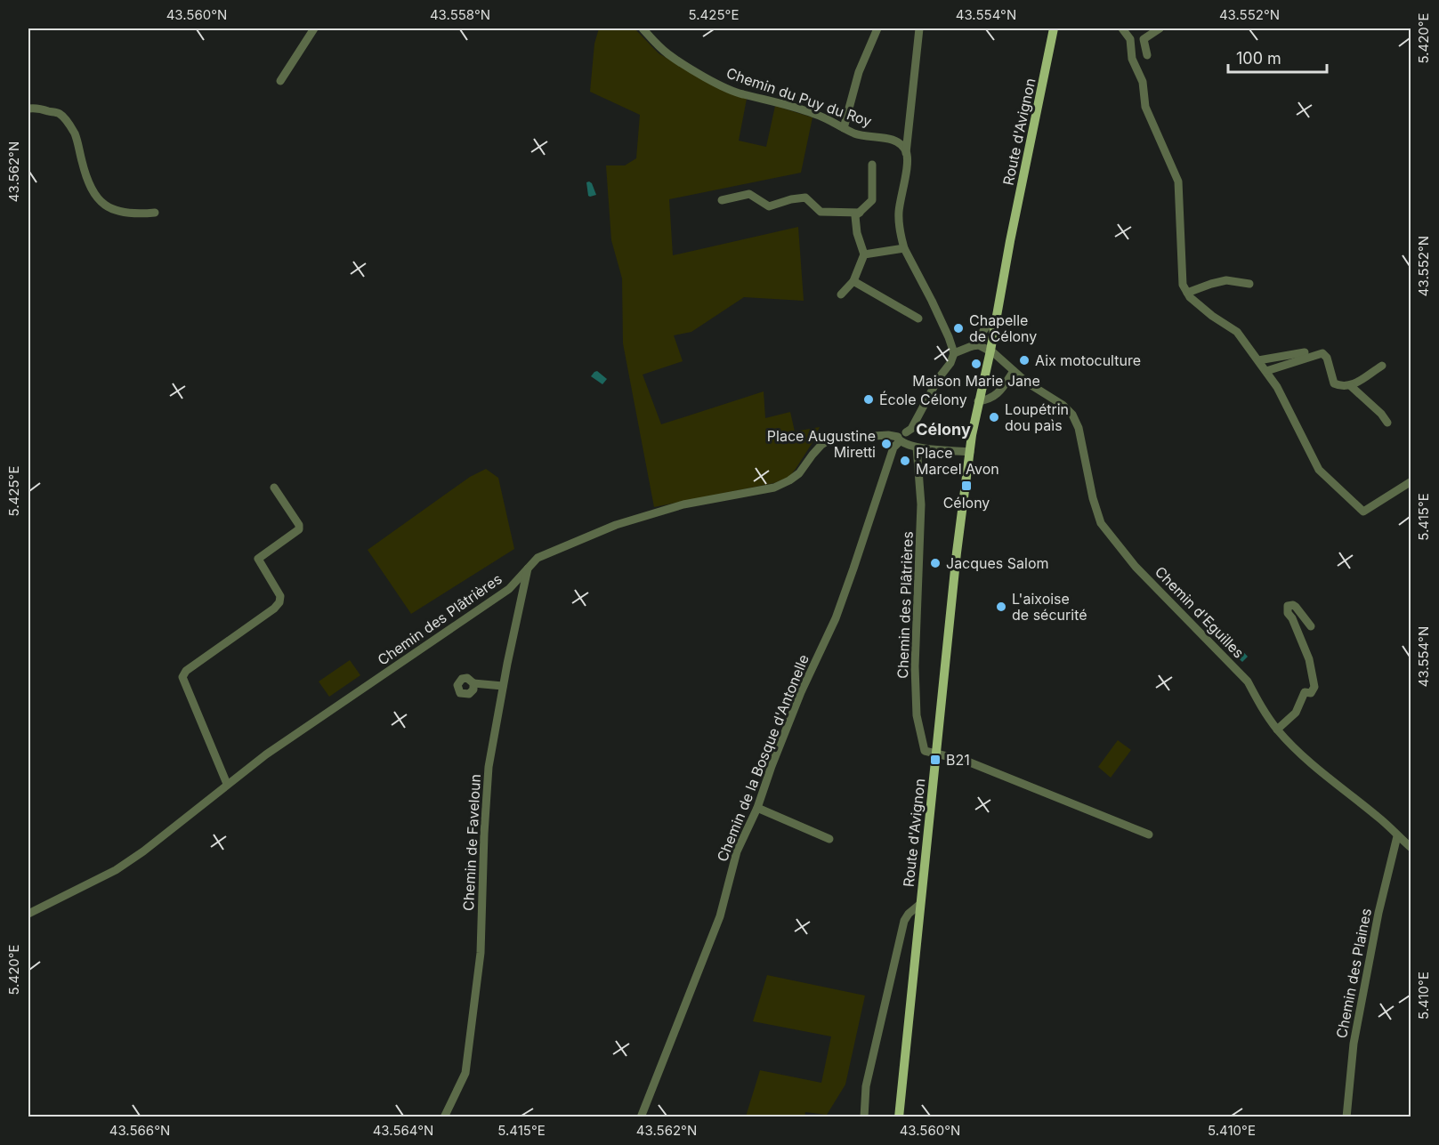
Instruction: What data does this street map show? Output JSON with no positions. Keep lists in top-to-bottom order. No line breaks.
{"streets":{"main road":["Route d'Avignon"],"street":["Chemin du Puy du Roy","Chemin des Plâtrières","Chemin d'Eguilles","Chemin de la Bosque d'Antonelle","Chemin de Faveloun","Chemin des Plaines"]},"crossings":[["Route d'Avignon","Chemin des Plâtrières"],["Route d'Avignon","Chemin d'Eguilles"],["Chemin des Plâtrières","Chemin de la Bosque d'Antonelle"],["Chemin des Plâtrières","Chemin de Faveloun"],["Chemin d'Eguilles","Chemin des Plaines"]],"districts":["Célony"],"places":{"other":["Chapelle de Célony","Aix motoculture","Maison Marie Jane","École Célony","Loupétrin dou paìs","Place Augustine Miretti","Place Marcel Avon","Jacques Salom","L'aixoise de sécurité"],"transit":["Célony","B21"]},"scale_bar":"100 m","coordinates":["43.560°N","43.558°N","5.425°E","43.554°N","43.552°N","5.420°E","43.562°N","5.415°E","5.410°E","43.566°N","43.564°N"]}
